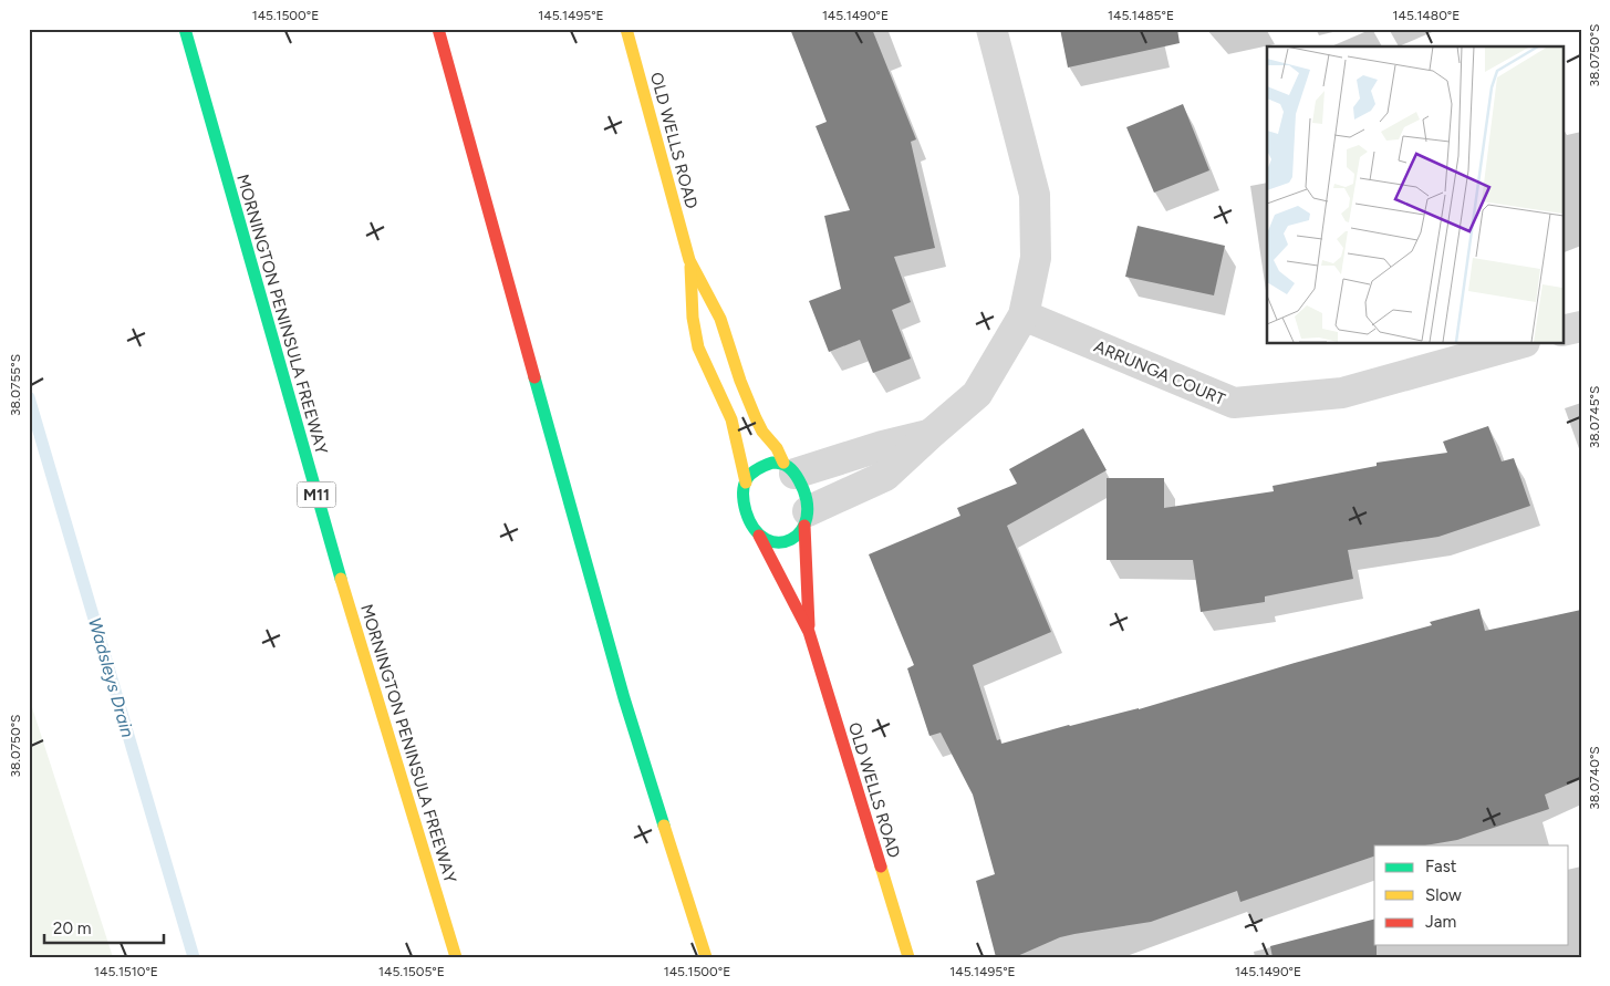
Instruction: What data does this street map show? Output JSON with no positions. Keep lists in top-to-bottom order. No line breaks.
{"streets":{"main road":["OLD WELLS ROAD","MORNINGTON PENINSULA FREEWAY","M11"],"street":["ARRUNGA COURT"]},"water":["Wadsleys Drain"],"legend":["Fast","Slow","Jam"],"scale_bar":"20 m","coordinates":["145.1500°E","145.1495°E","145.1490°E","145.1485°E","145.1480°E","38.0750°S","38.0755°S","38.0745°S","38.0740°S","145.1510°E","145.1505°E"]}
